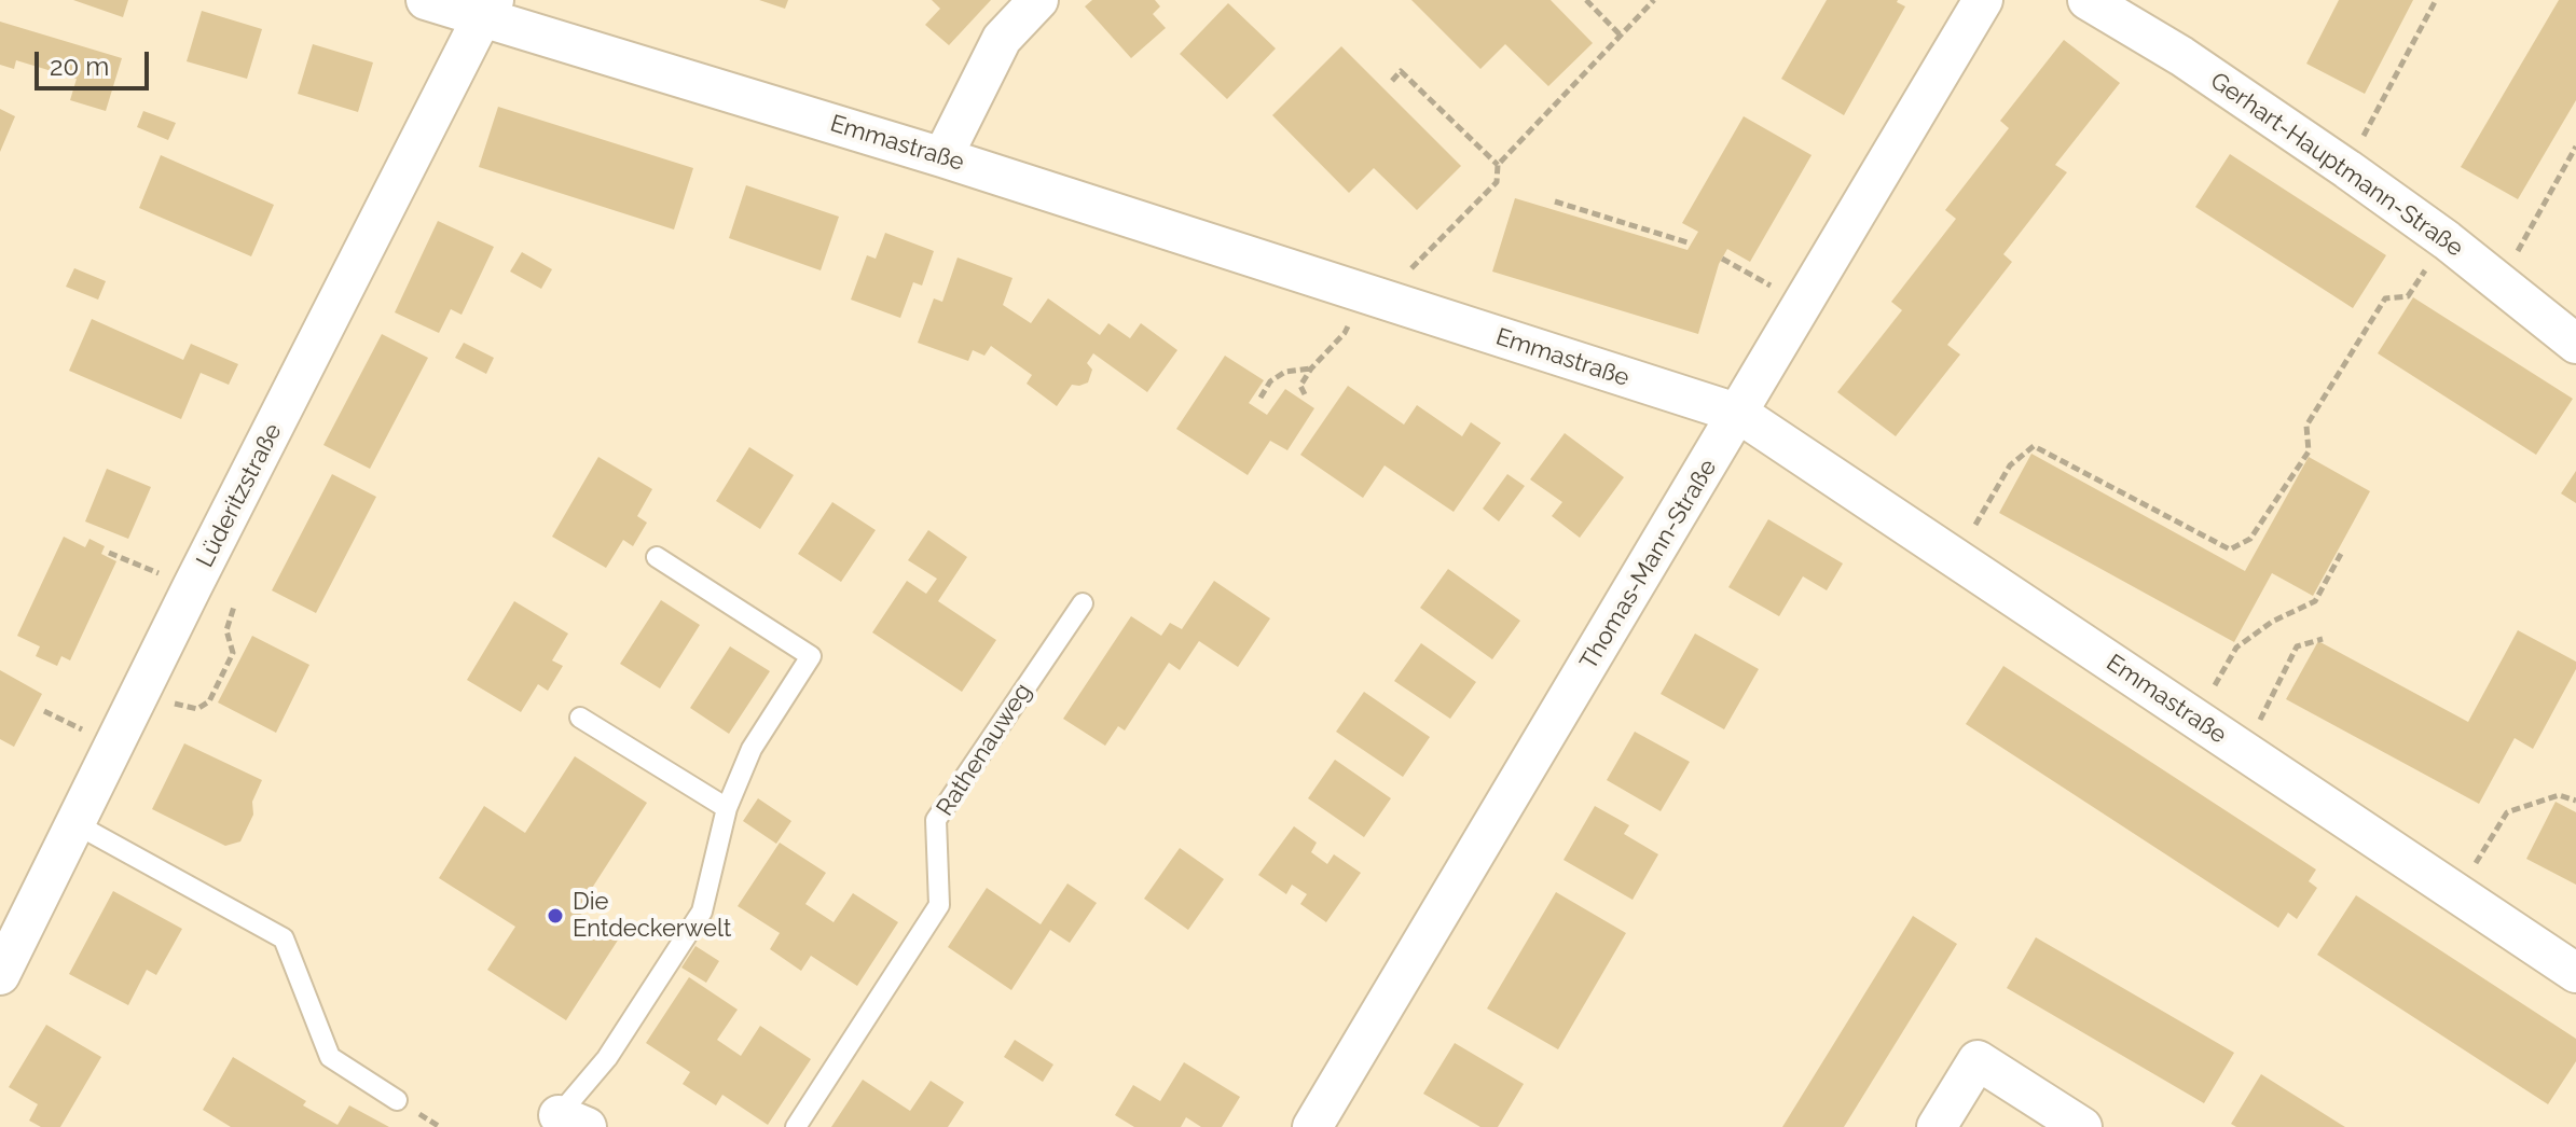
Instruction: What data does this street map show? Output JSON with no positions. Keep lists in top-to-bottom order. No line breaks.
{"streets":{"street":["Emmastraße","Gerhart-Hauptmann-Straße","Lüderitzstraße","Thomas-Mann-Straße"],"lane":["Rathenauweg"]},"crossings":[["Emmastraße","Lüderitzstraße"],["Emmastraße","Thomas-Mann-Straße"]],"places":["Die Entdeckerwelt"],"scale_bar":"20 m"}
